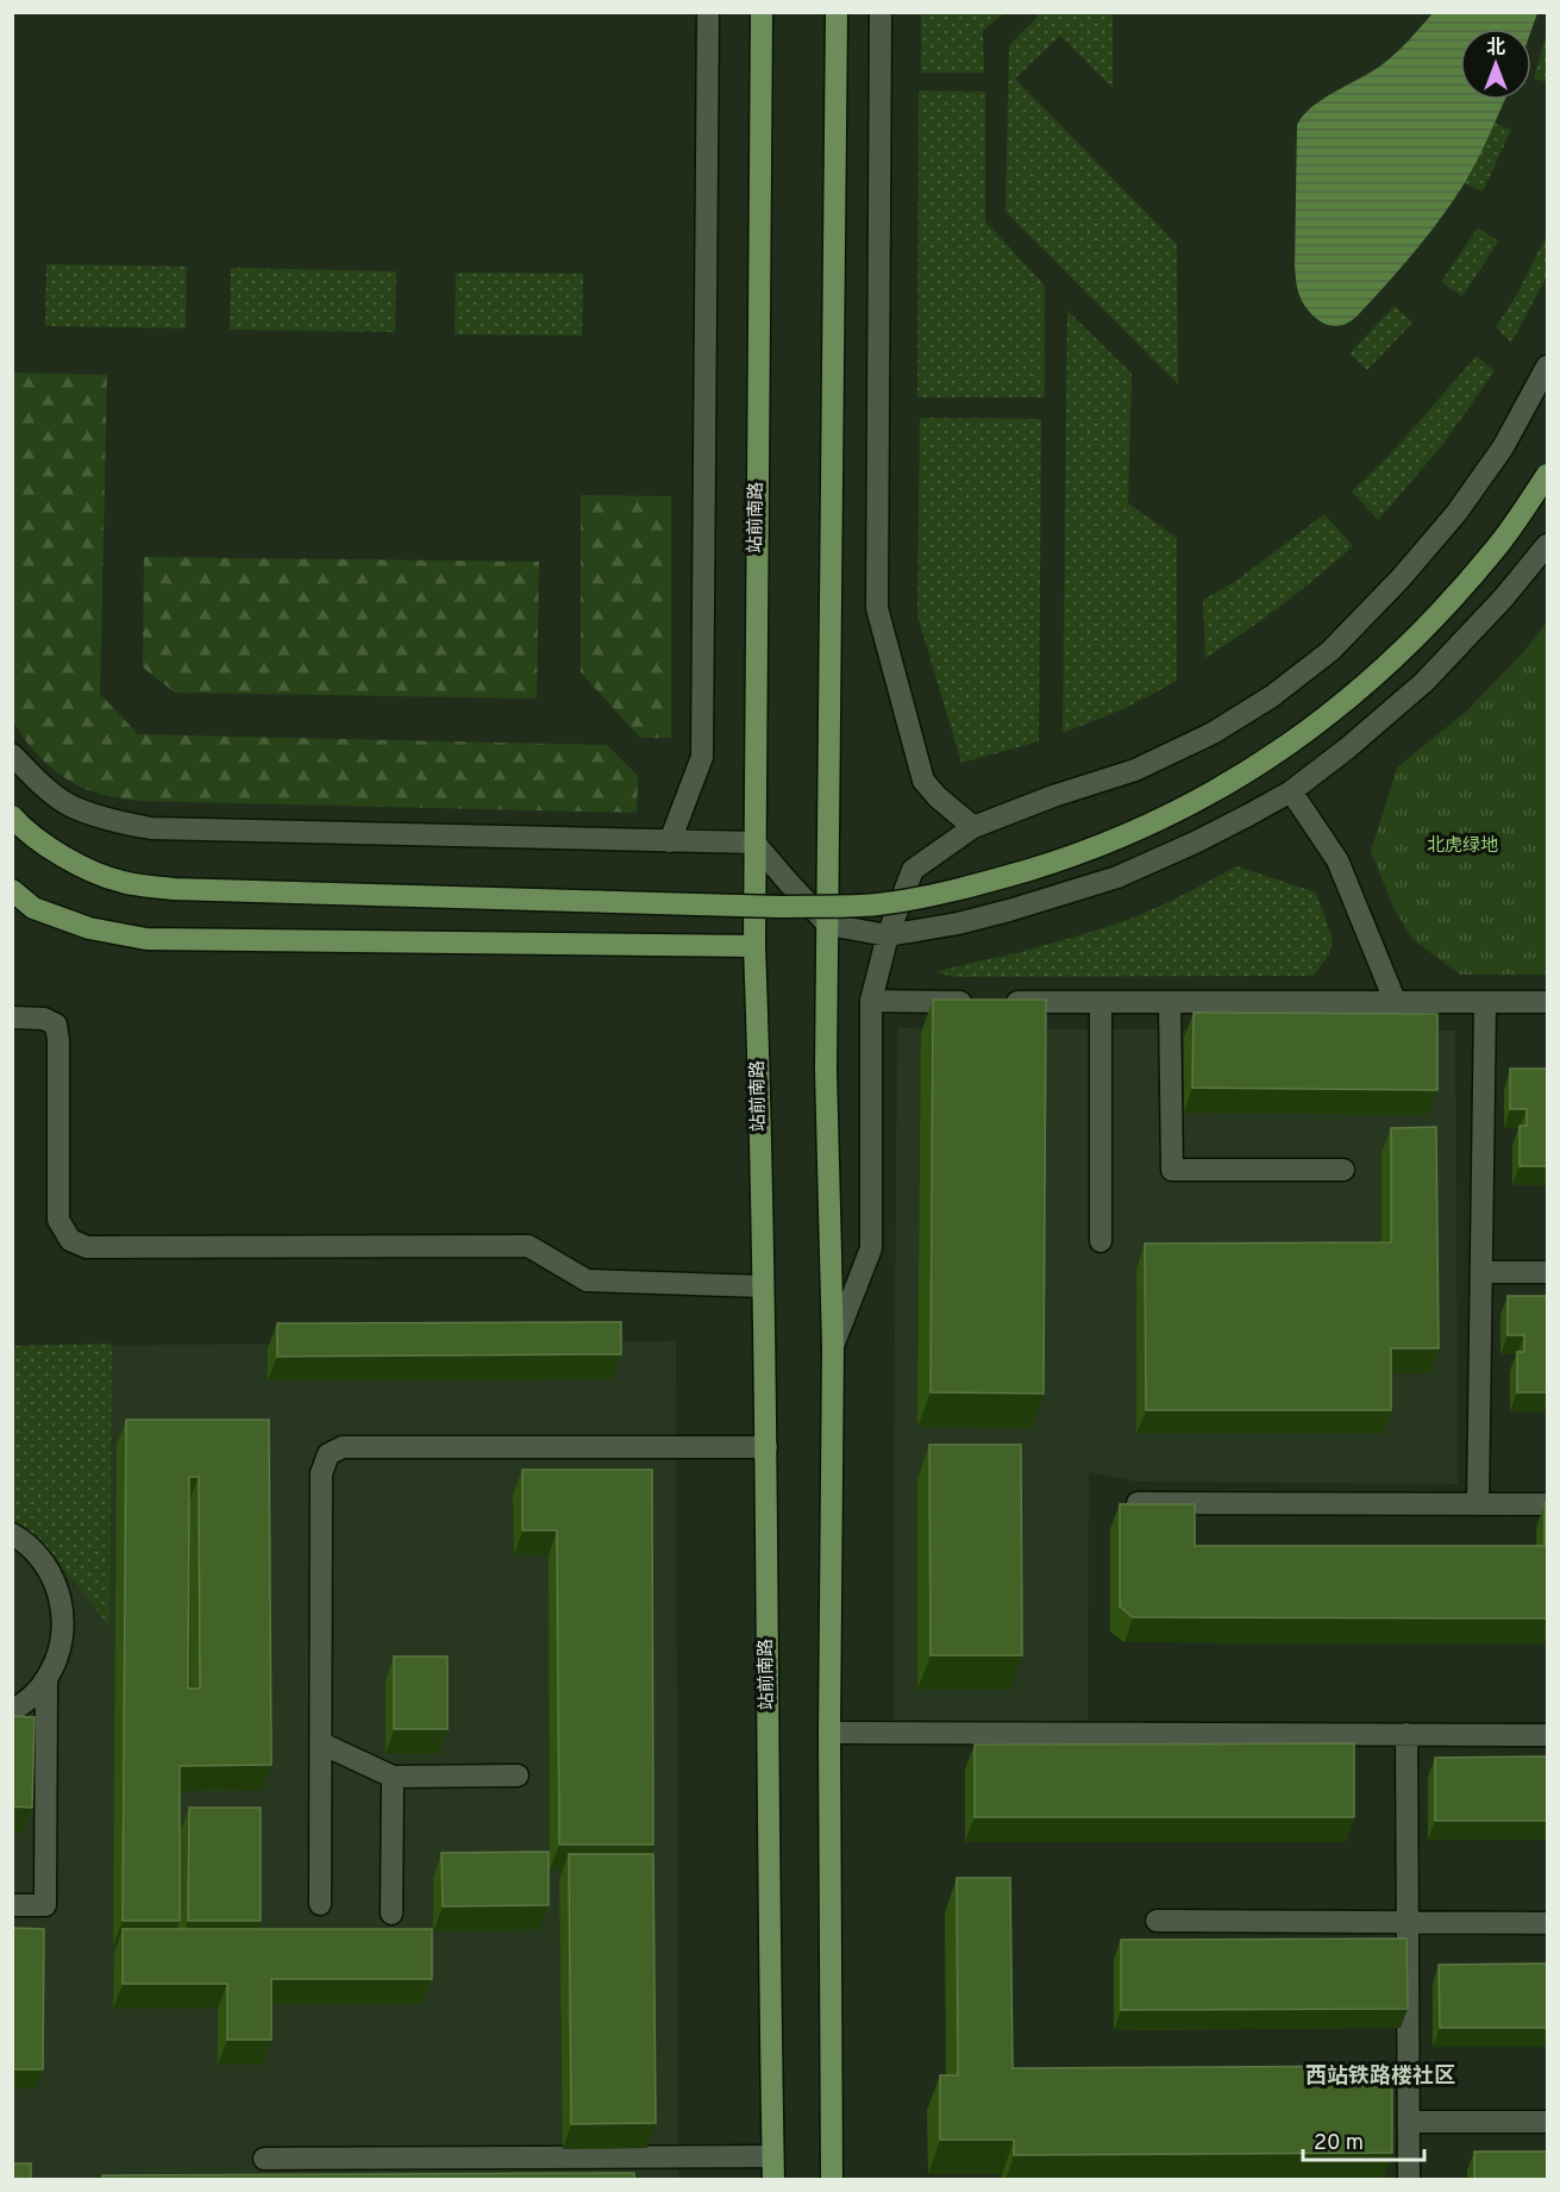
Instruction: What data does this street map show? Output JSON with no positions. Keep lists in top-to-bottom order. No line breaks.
{"streets":{"main road":["站前南路"]},"districts":["西站铁路楼社区"],"parks":["北虎绿地"],"scale_bar":"20 m","north":"top"}
